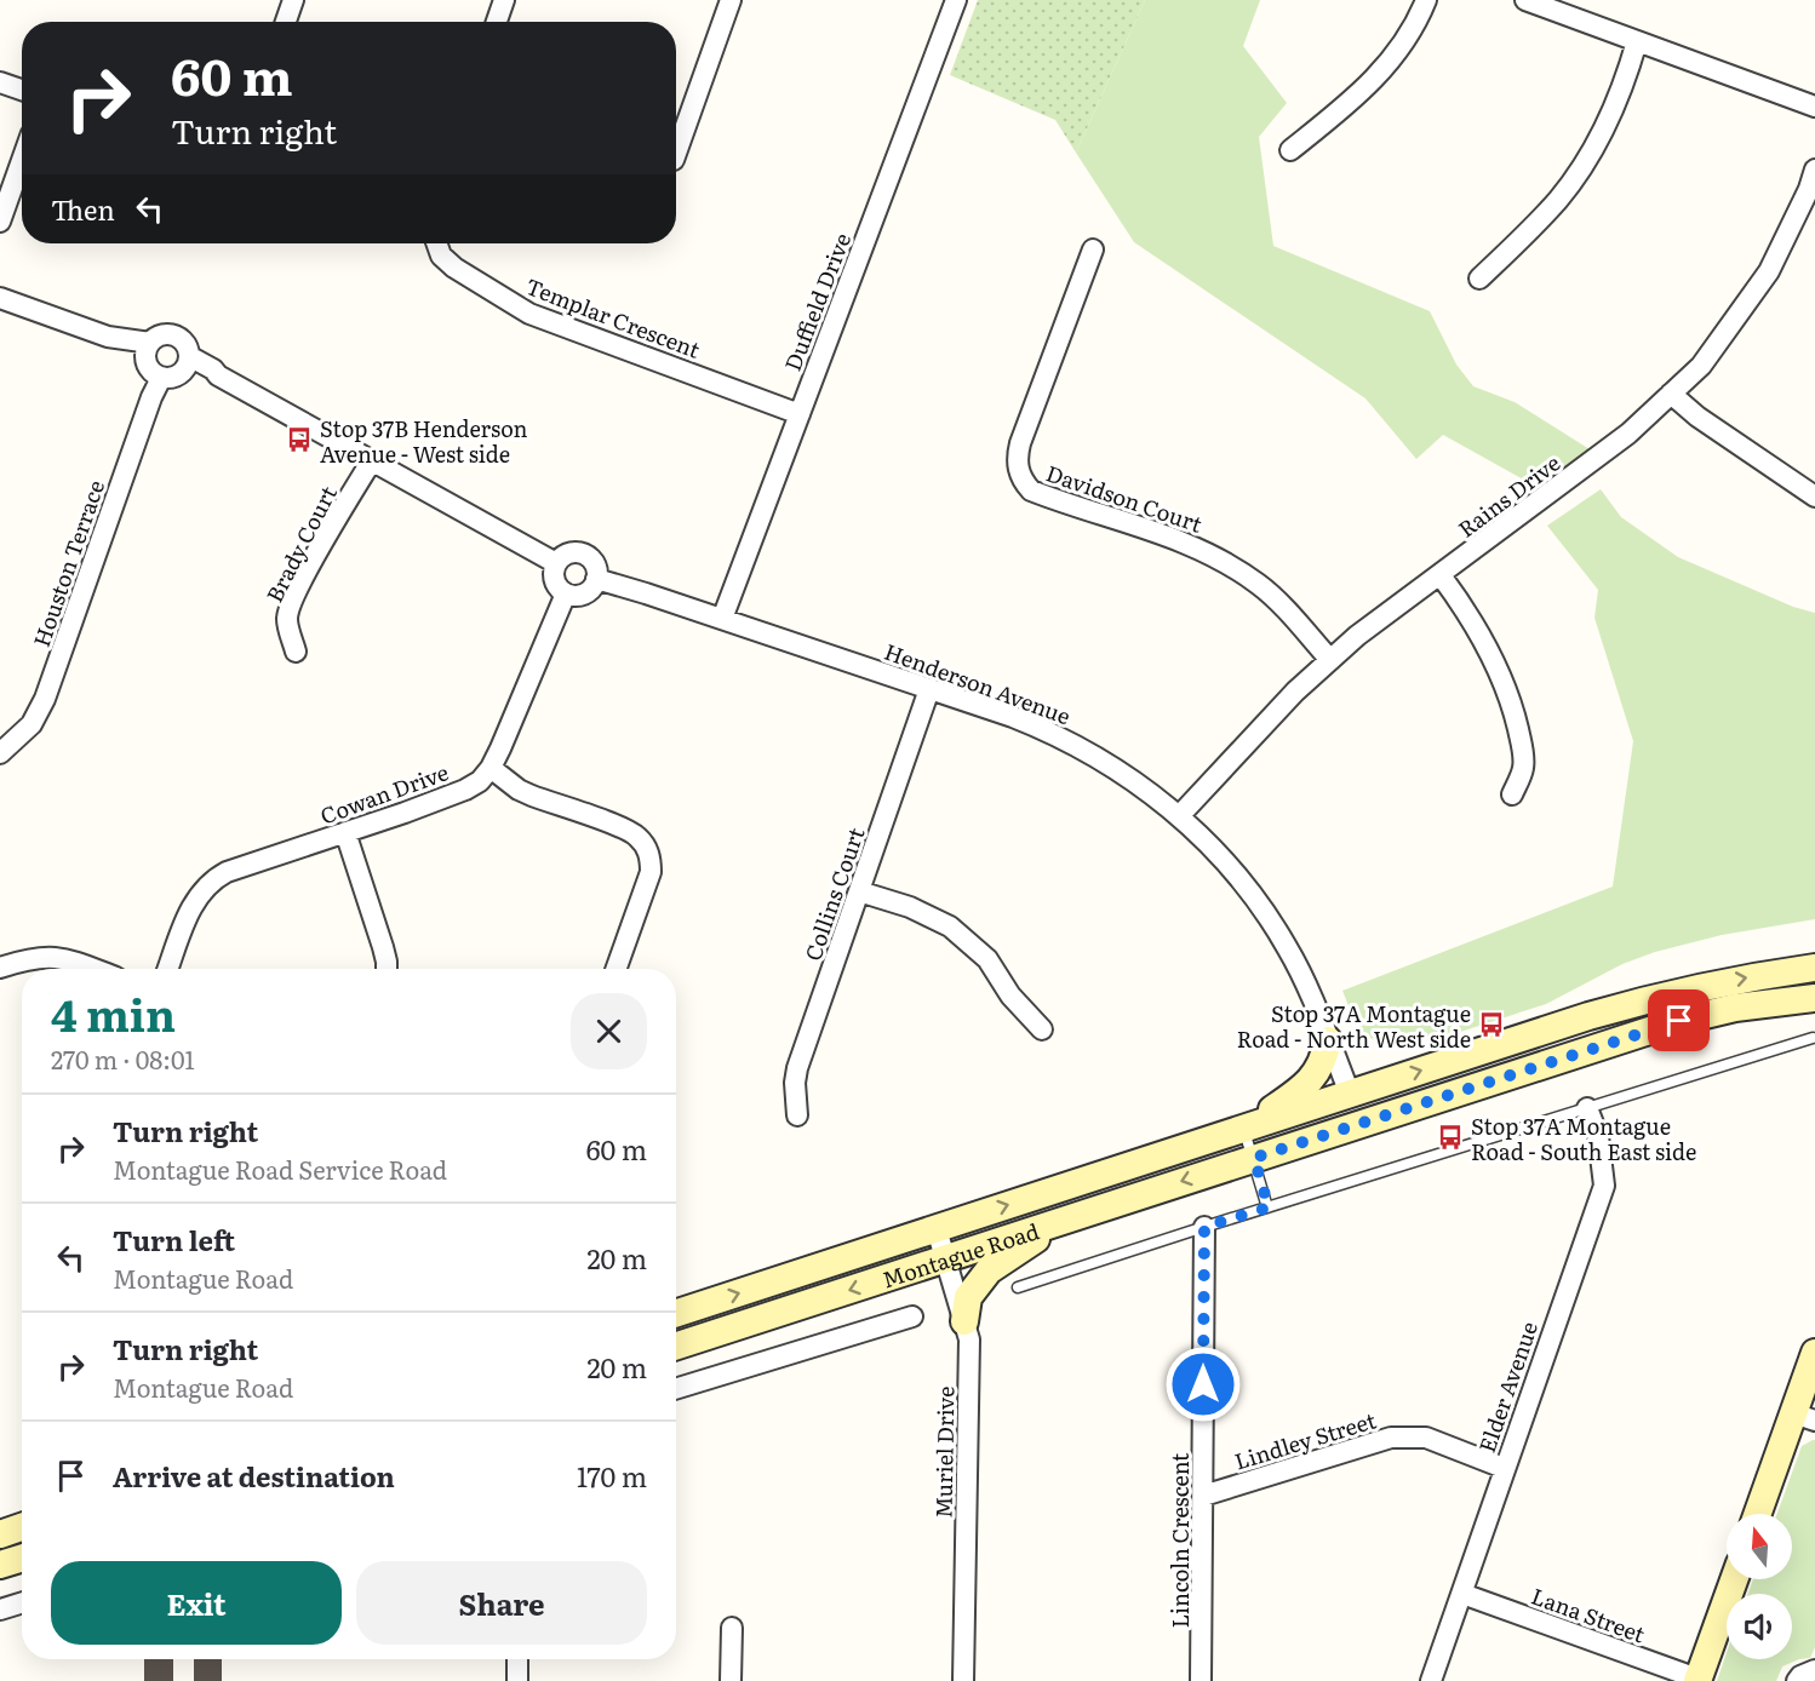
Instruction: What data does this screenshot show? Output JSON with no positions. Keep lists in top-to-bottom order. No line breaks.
{"streets":{"main road":["Montague Road"],"street":["Duffield Drive","Templar Crescent","Rains Drive","Davidson Court","Brady Court","Houston Terrace","Henderson Avenue","Cowan Drive","Collins Court","Elder Avenue","Lindley Street","Muriel Drive","Lincoln Crescent","Lana Street"]},"crossings":[["Duffield Drive","Templar Crescent"],["Duffield Drive","Henderson Avenue"],["Rains Drive","Davidson Court"],["Rains Drive","Henderson Avenue"],["Henderson Avenue","Cowan Drive"],["Henderson Avenue","Collins Court"],["Henderson Avenue","Montague Road"],["Montague Road","Muriel Drive"],["Elder Avenue","Lindley Street"],["Elder Avenue","Lana Street"],["Lindley Street","Lincoln Crescent"]],"places":{"bus stop":["Stop 37B Henderson Avenue - West side","Stop 37A Montague Road - North West side","Stop 37A Montague Road - South East side"]},"north":"top","page":{"turn":["60 m","Turn right"],"then":"Then","heading":["4 min","270 m · 08:01"],"list":[{"name":"Turn right","note":"Montague Road Service Road","value":"60 m"},{"name":"Turn left","note":"Montague Road","value":"20 m"},{"name":"Turn right","note":"Montague Road","value":"20 m"},{"name":"Arrive at destination","value":"170 m"}],"buttons":["Exit","Share"]}}
